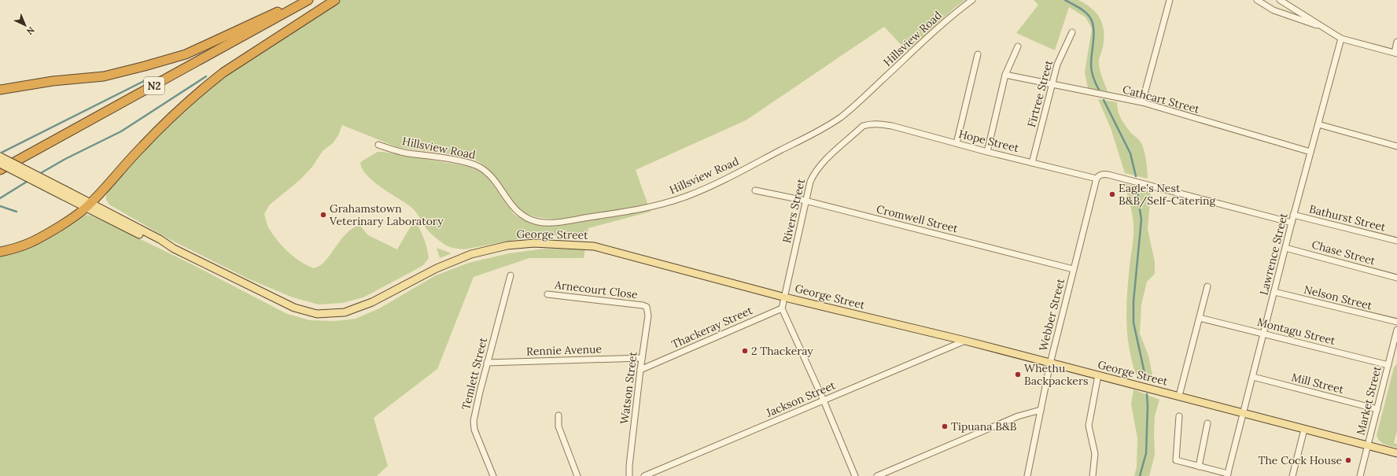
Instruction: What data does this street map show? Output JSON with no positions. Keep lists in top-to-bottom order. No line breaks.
{"streets":{"highway":["N2"],"main road":["George Street"],"street":["Hillsview Road","Firtree Street","Cathcart Street","Hope Street","Rivers Street","Bathurst Street","Cromwell Street","Chase Street","Lawrence Street","Arnecourt Close","Nelson Street","Webber Street","Thackeray Street","Montagu Street","Rennie Avenue","Temlett Street","Mill Street","Watson Street","Jackson Street","Market Street"]},"crossings":[["Firtree Street","Cathcart Street"],["Firtree Street","Hope Street"],["Cathcart Street","Lawrence Street"],["Hope Street","Rivers Street"],["Hope Street","Webber Street"],["Rivers Street","Cromwell Street"],["Rivers Street","George Street"],["Bathurst Street","Lawrence Street"],["Cromwell Street","Webber Street"],["George Street","Lawrence Street"],["George Street","Webber Street"],["George Street","Jackson Street"],["George Street","Market Street"],["Chase Street","Lawrence Street"],["Lawrence Street","Nelson Street"],["Lawrence Street","Montagu Street"],["Lawrence Street","Mill Street"],["Arnecourt Close","Watson Street"],["Thackeray Street","Watson Street"],["Montagu Street","Market Street"],["Rennie Avenue","Temlett Street"],["Rennie Avenue","Watson Street"],["Mill Street","Market Street"]],"places":["Eagle's Nest B&B/Self-Catering","Grahamstown Veterinary Laboratory","2 Thackeray","Whethu Backpackers","Tipuana B&B","The Cock House"],"north":"bottom right"}
